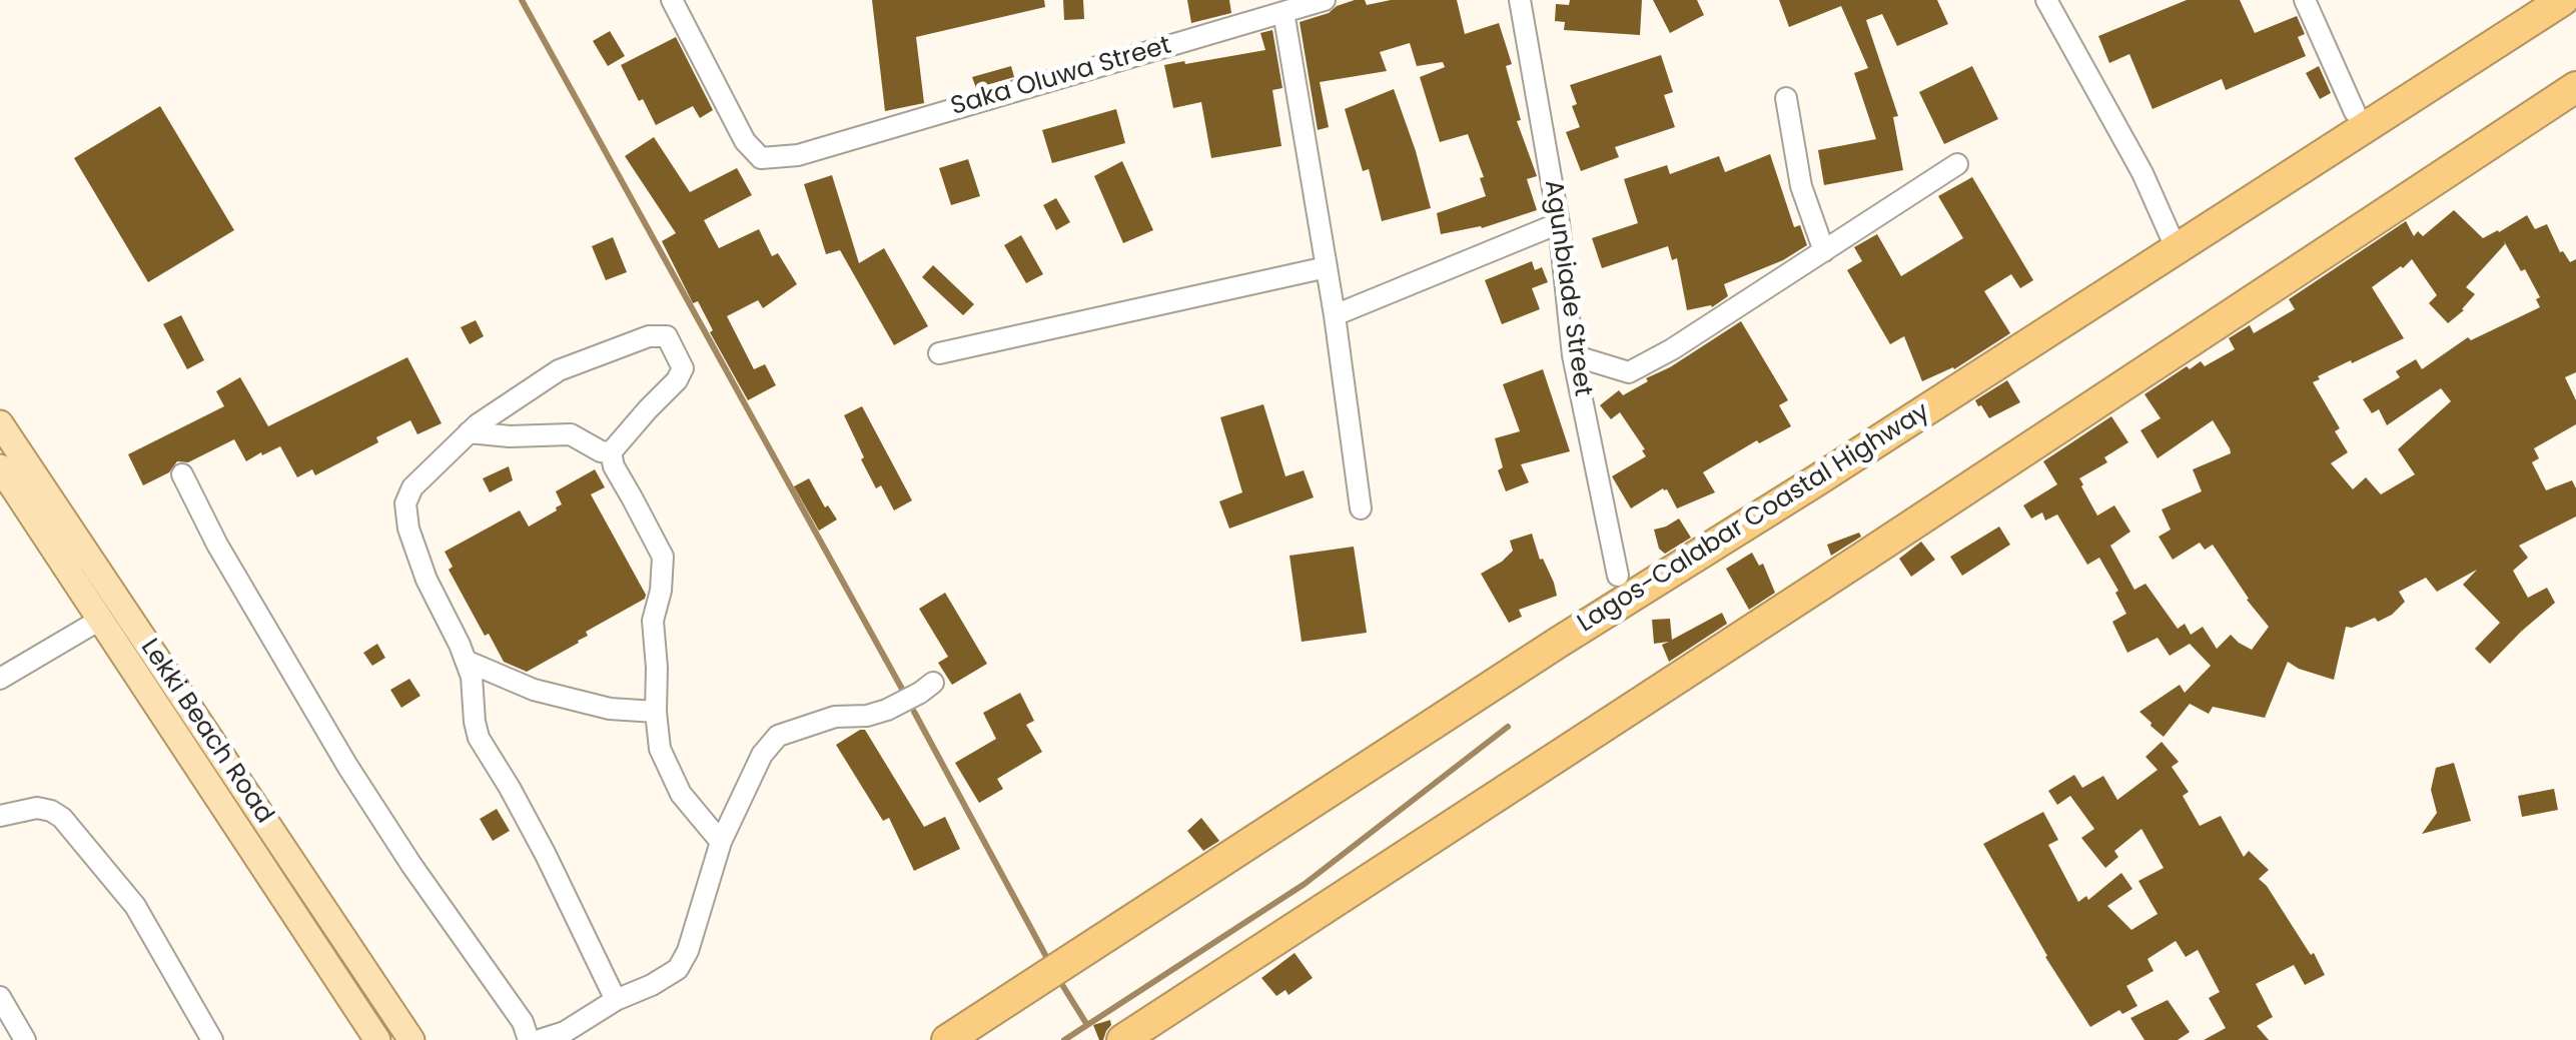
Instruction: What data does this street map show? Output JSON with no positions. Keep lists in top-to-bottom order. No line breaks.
{"streets":{"highway":["Lagos-Calabar Coastal Highway"],"main road":["Lekki Beach Road"],"street":["Saka Oluwa Street","Agunbiade Street"]}}
